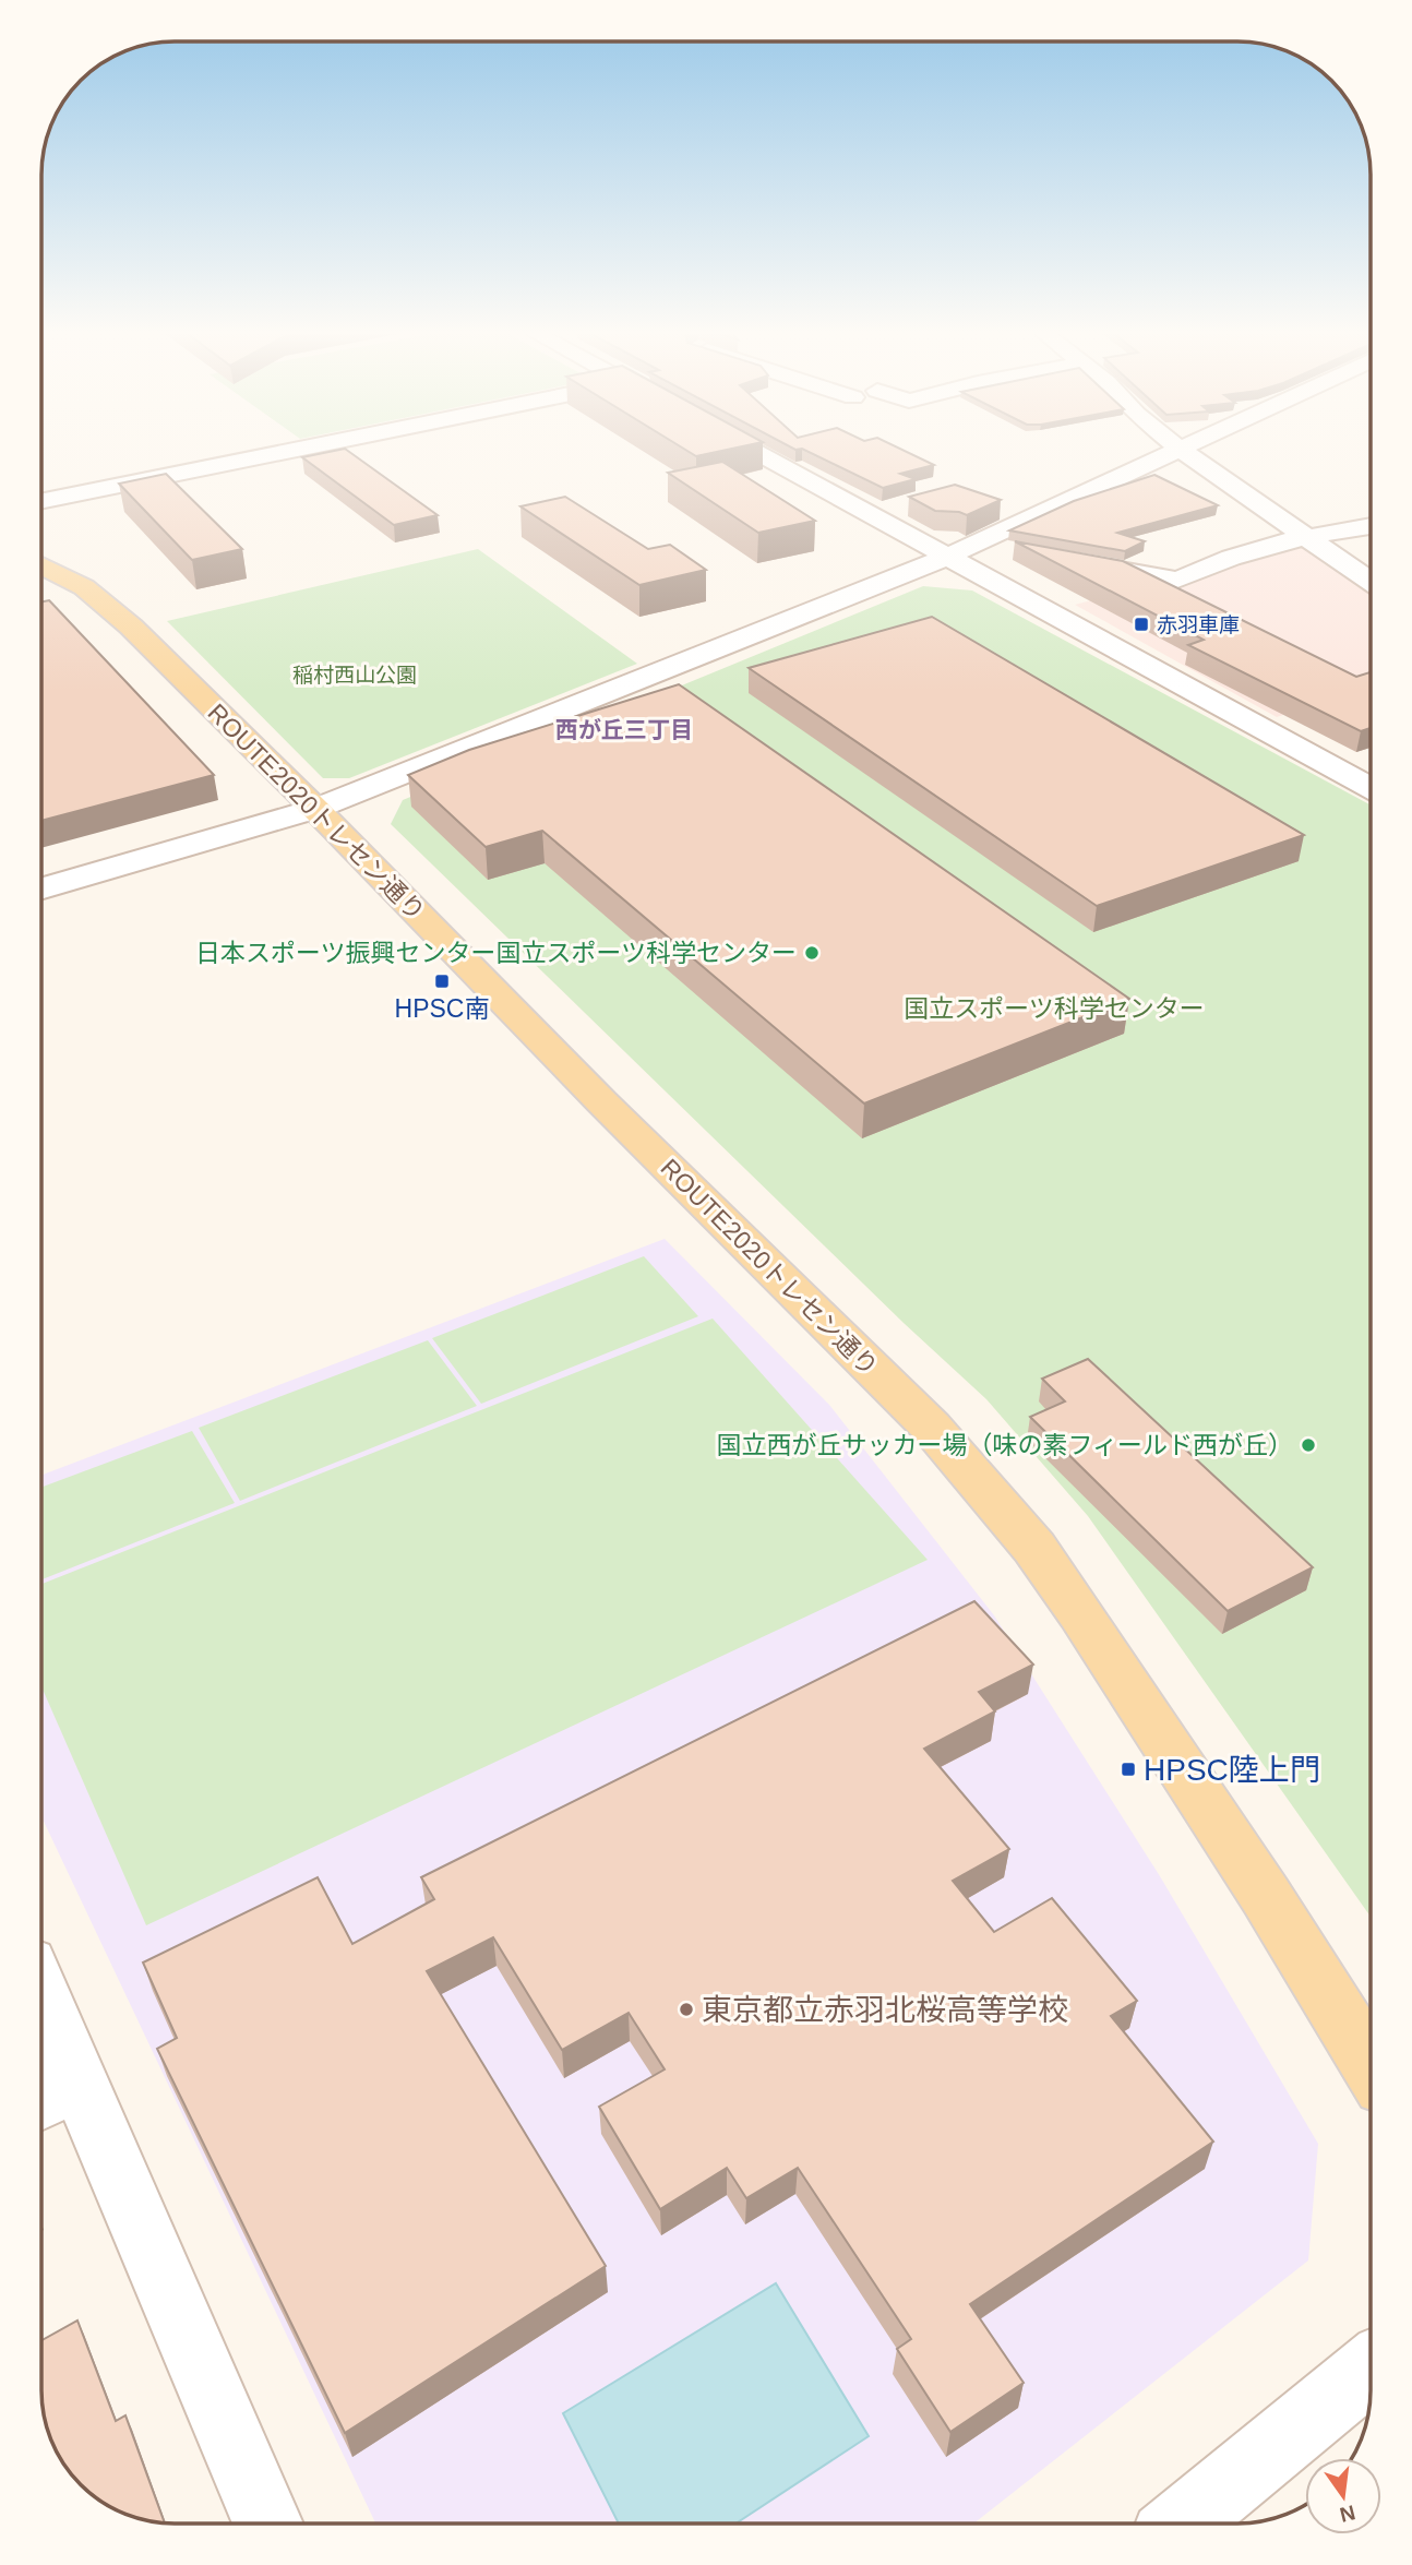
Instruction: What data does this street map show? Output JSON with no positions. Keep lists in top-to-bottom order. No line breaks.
{"streets":{"main road":["ROUTE2020トレセン通り"]},"districts":["西が丘三丁目"],"parks":["稲村西山公園","国立スポーツ科学センター"],"places":{"transit":["赤羽車庫","HPSC南","HPSC陸上門"],"other":["日本スポーツ振興センター国立スポーツ科学センター","国立西が丘サッカー場（味の素フィールド西が丘）","東京都立赤羽北桜高等学校"]},"north":"bottom"}
